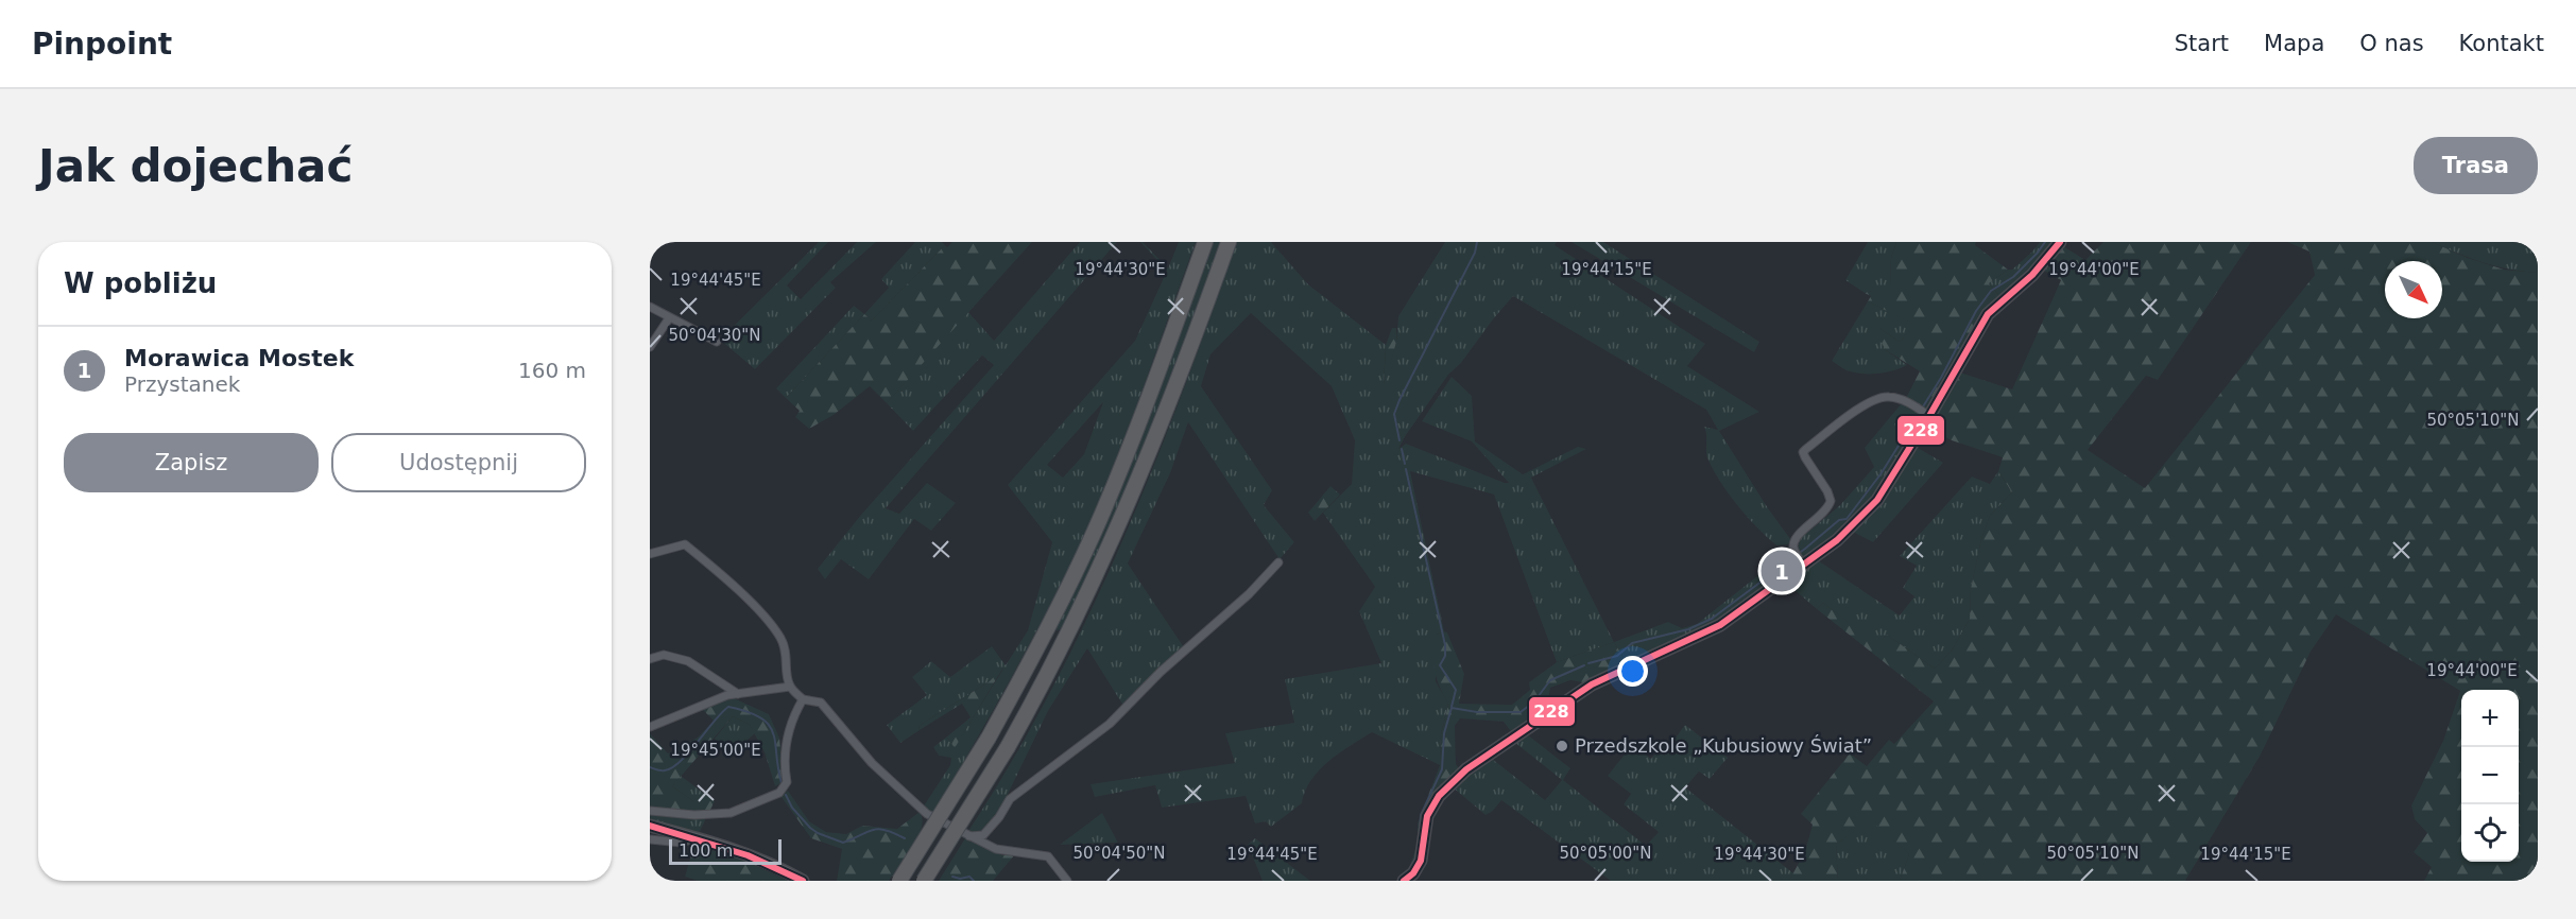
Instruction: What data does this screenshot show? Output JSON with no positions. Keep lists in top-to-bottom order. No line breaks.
{"places":["Przedszkole „Kubusiowy Świat”"],"lines":["transit line 228"],"scale_bar":"100 m","north":"bottom right","page":{"header":"Pinpoint","nav":["Start","Mapa","O nas","Kontakt"],"buttons":["Trasa",["Zapisz","Udostępnij"]],"title":"Jak dojechać","heading":"W pobliżu","list":[{"mark":"1","name":"Morawica Mostek","note":"Przystanek","value":"160 m"}],"pins":"1","map_buttons":["+","−"],"scale":"100 m"},"coordinates":["19°44'30\"E","19°44'15\"E","19°44'00\"E","19°44'45\"E","50°04'30\"N","50°05'10\"N","19°45'00\"E","50°04'50\"N","50°05'00\"N"]}
